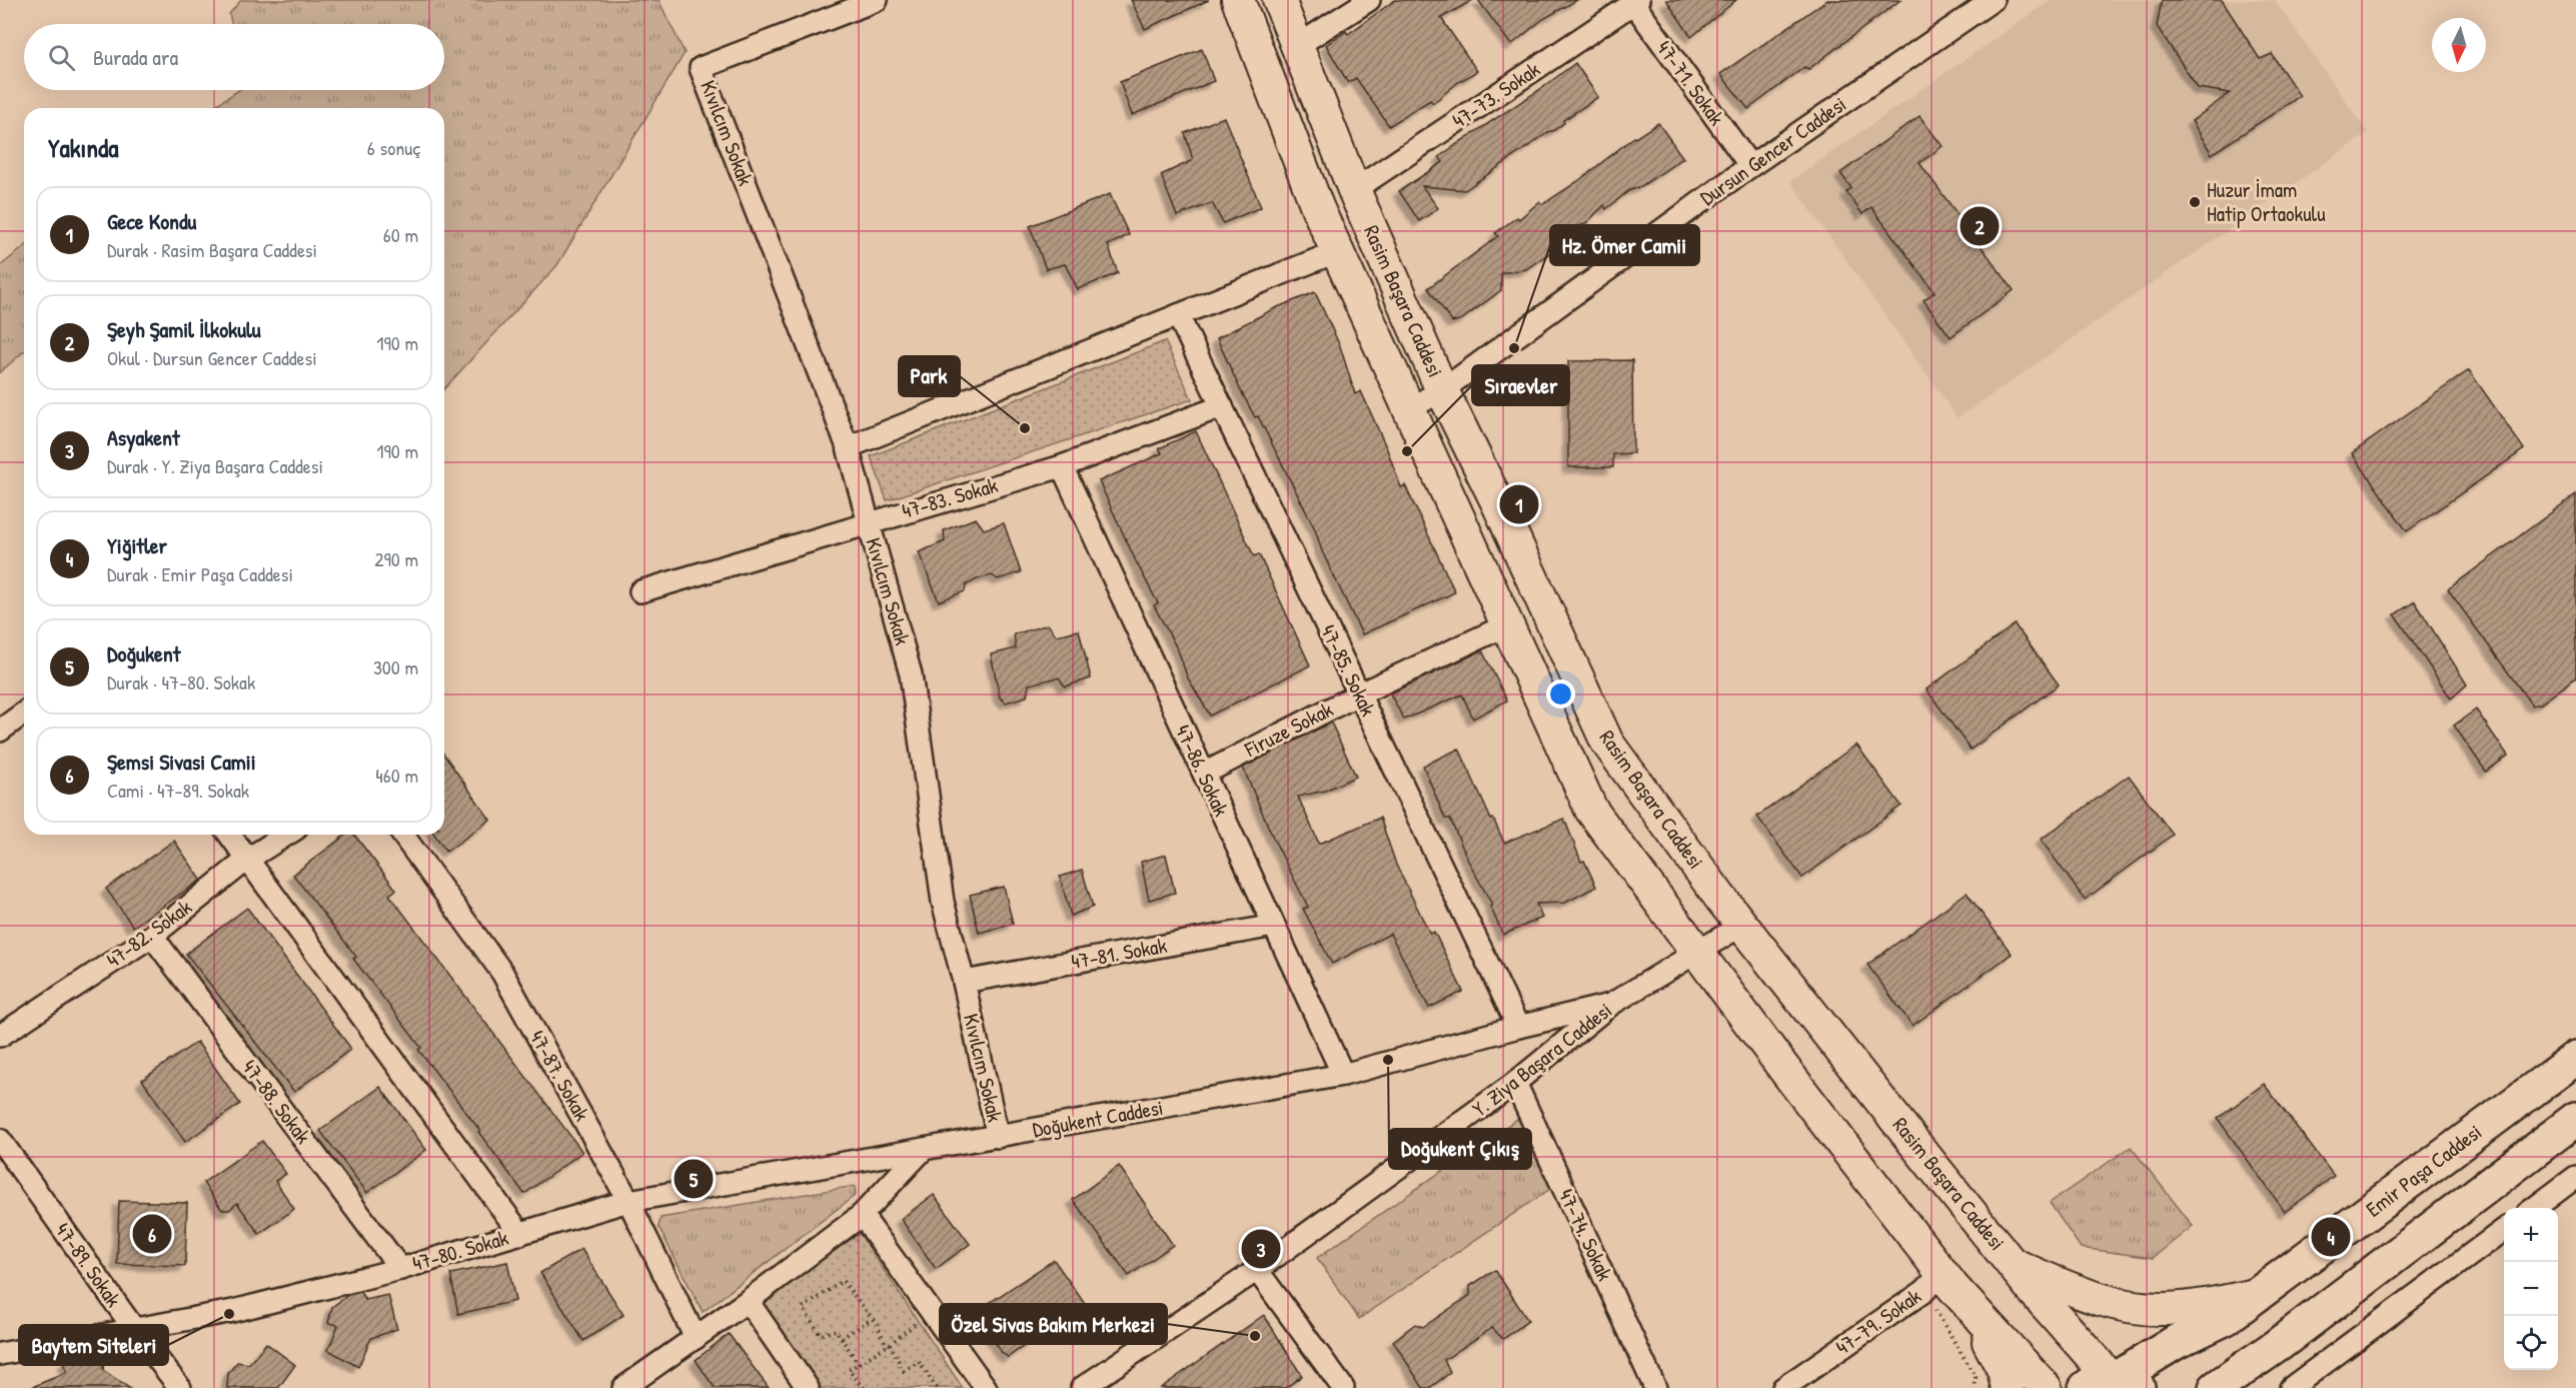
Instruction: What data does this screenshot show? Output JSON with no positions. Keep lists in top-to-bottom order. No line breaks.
{"streets":{"main road":["Emir Paşa Caddesi"],"street":["47-71. Sokak","47-73. Sokak","Kıvılcım Sokak","Dursun Gencer Caddesi","Rasim Başara Caddesi","47-83. Sokak","47-85. Sokak","Firuze Sokak","47-86. Sokak","47-82. Sokak","47-81. Sokak","Y. Ziya Başara Caddesi","47-87. Sokak","47-88. Sokak","Doğukent Caddesi","47-74. Sokak","47-80. Sokak","47-89. Sokak","47-79. Sokak"]},"crossings":[["47-71. Sokak","47-73. Sokak"],["47-71. Sokak","Dursun Gencer Caddesi"],["47-73. Sokak","Rasim Başara Caddesi"],["Kıvılcım Sokak","47-83. Sokak"],["Kıvılcım Sokak","47-81. Sokak"],["Kıvılcım Sokak","Doğukent Caddesi"],["Dursun Gencer Caddesi","Rasim Başara Caddesi"],["Rasim Başara Caddesi","Firuze Sokak"],["Rasim Başara Caddesi","Y. Ziya Başara Caddesi"],["Rasim Başara Caddesi","Emir Paşa Caddesi"],["Rasim Başara Caddesi","47-79. Sokak"],["47-83. Sokak","47-85. Sokak"],["47-83. Sokak","47-86. Sokak"],["47-85. Sokak","Firuze Sokak"],["47-85. Sokak","Doğukent Caddesi"],["Firuze Sokak","47-86. Sokak"],["47-86. Sokak","47-81. Sokak"],["47-86. Sokak","Doğukent Caddesi"],["47-82. Sokak","47-88. Sokak"],["Y. Ziya Başara Caddesi","Doğukent Caddesi"],["Y. Ziya Başara Caddesi","47-74. Sokak"],["47-87. Sokak","47-80. Sokak"],["47-88. Sokak","47-80. Sokak"],["Doğukent Caddesi","47-80. Sokak"],["47-80. Sokak","47-89. Sokak"]],"places":["Huzur İmam Hatip Ortaokulu","Hz. Ömer Camii","Park","Sıraevler","Doğukent Çıkış","Baytem Siteleri","Özel Sivas Bakım Merkezi"],"north":"bottom","page":{"search":"Burada ara","heading":["Yakında","6 sonuç"],"list":[{"mark":"1","name":"Gece Kondu","note":"Durak · Rasim Başara Caddesi","value":"60 m"},{"mark":"2","name":"Şeyh Şamil İlkokulu","note":"Okul · Dursun Gencer Caddesi","value":"190 m"},{"mark":"3","name":"Asyakent","note":"Durak · Y. Ziya Başara Caddesi","value":"190 m"},{"mark":"4","name":"Yiğitler","note":"Durak · Emir Paşa Caddesi","value":"290 m"},{"mark":"5","name":"Doğukent","note":"Durak · 47-80. Sokak","value":"300 m"},{"mark":"6","name":"Şemsi Sivasi Camii","note":"Cami · 47-89. Sokak","value":"460 m"}],"pins":["2","1","5","6","4","3"],"map_buttons":["+","−"]}}
